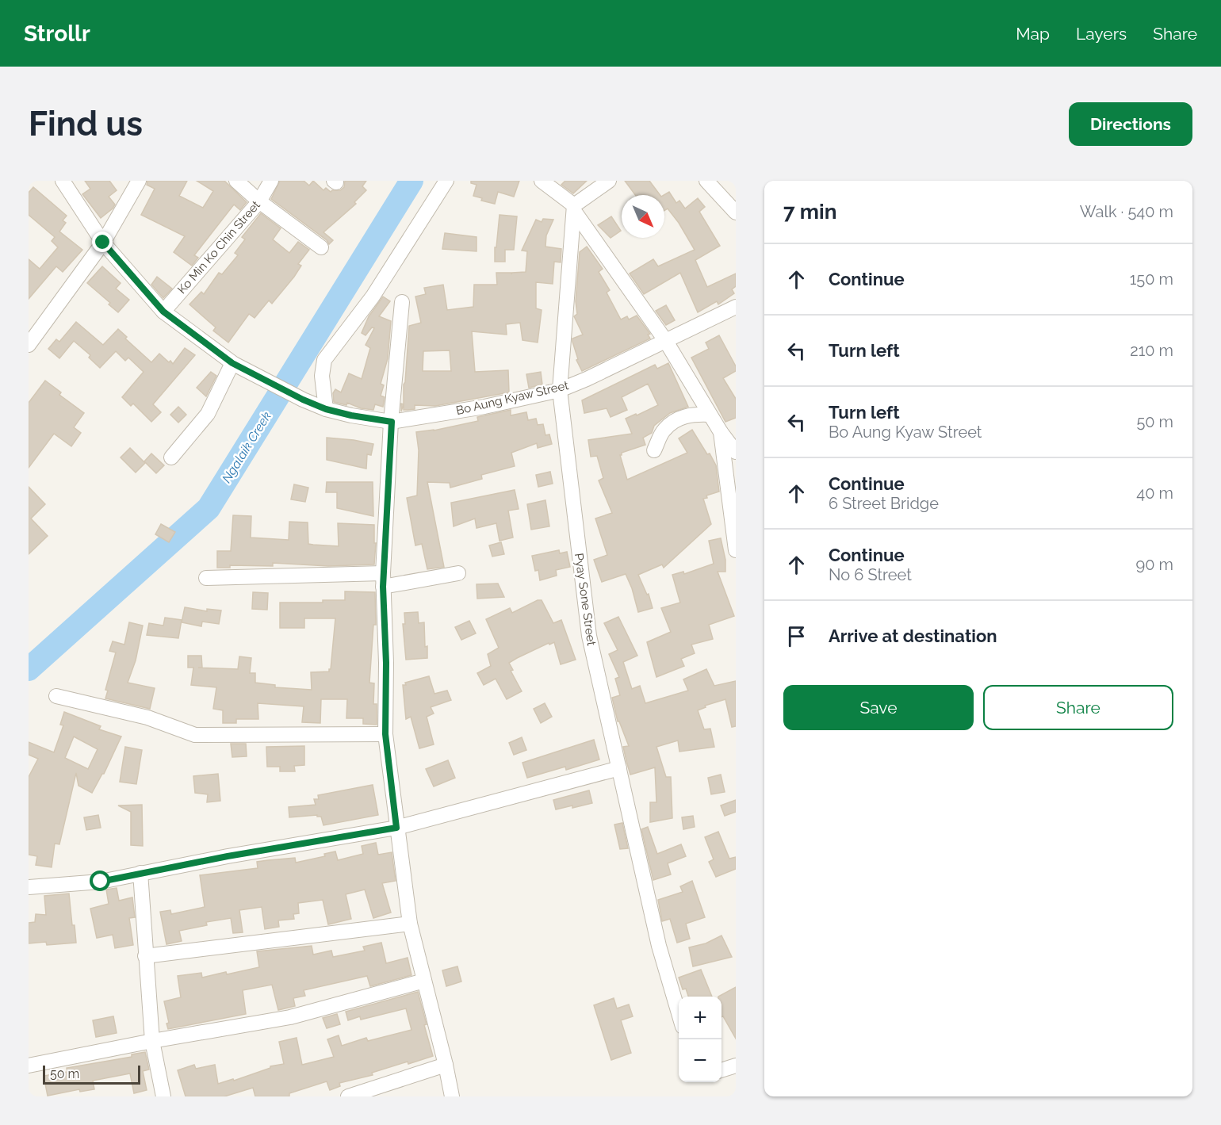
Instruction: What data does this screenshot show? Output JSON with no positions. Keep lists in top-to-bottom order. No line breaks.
{"streets":{"street":["Ko Min Ko Chin Street","Bo Aung Kyaw Street","Pyay Sone Street"]},"crossings":[["Ko Min Ko Chin Street","Bo Aung Kyaw Street"],["Bo Aung Kyaw Street","Pyay Sone Street"]],"water":["Ngalaik Creek"],"scale_bar":"50 m","north":"bottom right","page":{"header":"Strollr","nav":["Map","Layers","Share"],"buttons":["Directions",["Save","Share"]],"title":"Find us","heading":["7 min","Walk · 540 m"],"list":[["Continue","150 m"],["Turn left","210 m"],["Turn left","Bo Aung Kyaw Street","50 m"],["Continue","6 Street Bridge","40 m"],["Continue","No 6 Street","90 m"],"Arrive at destination"],"map_buttons":["+","−"],"scale":"50 m"}}
